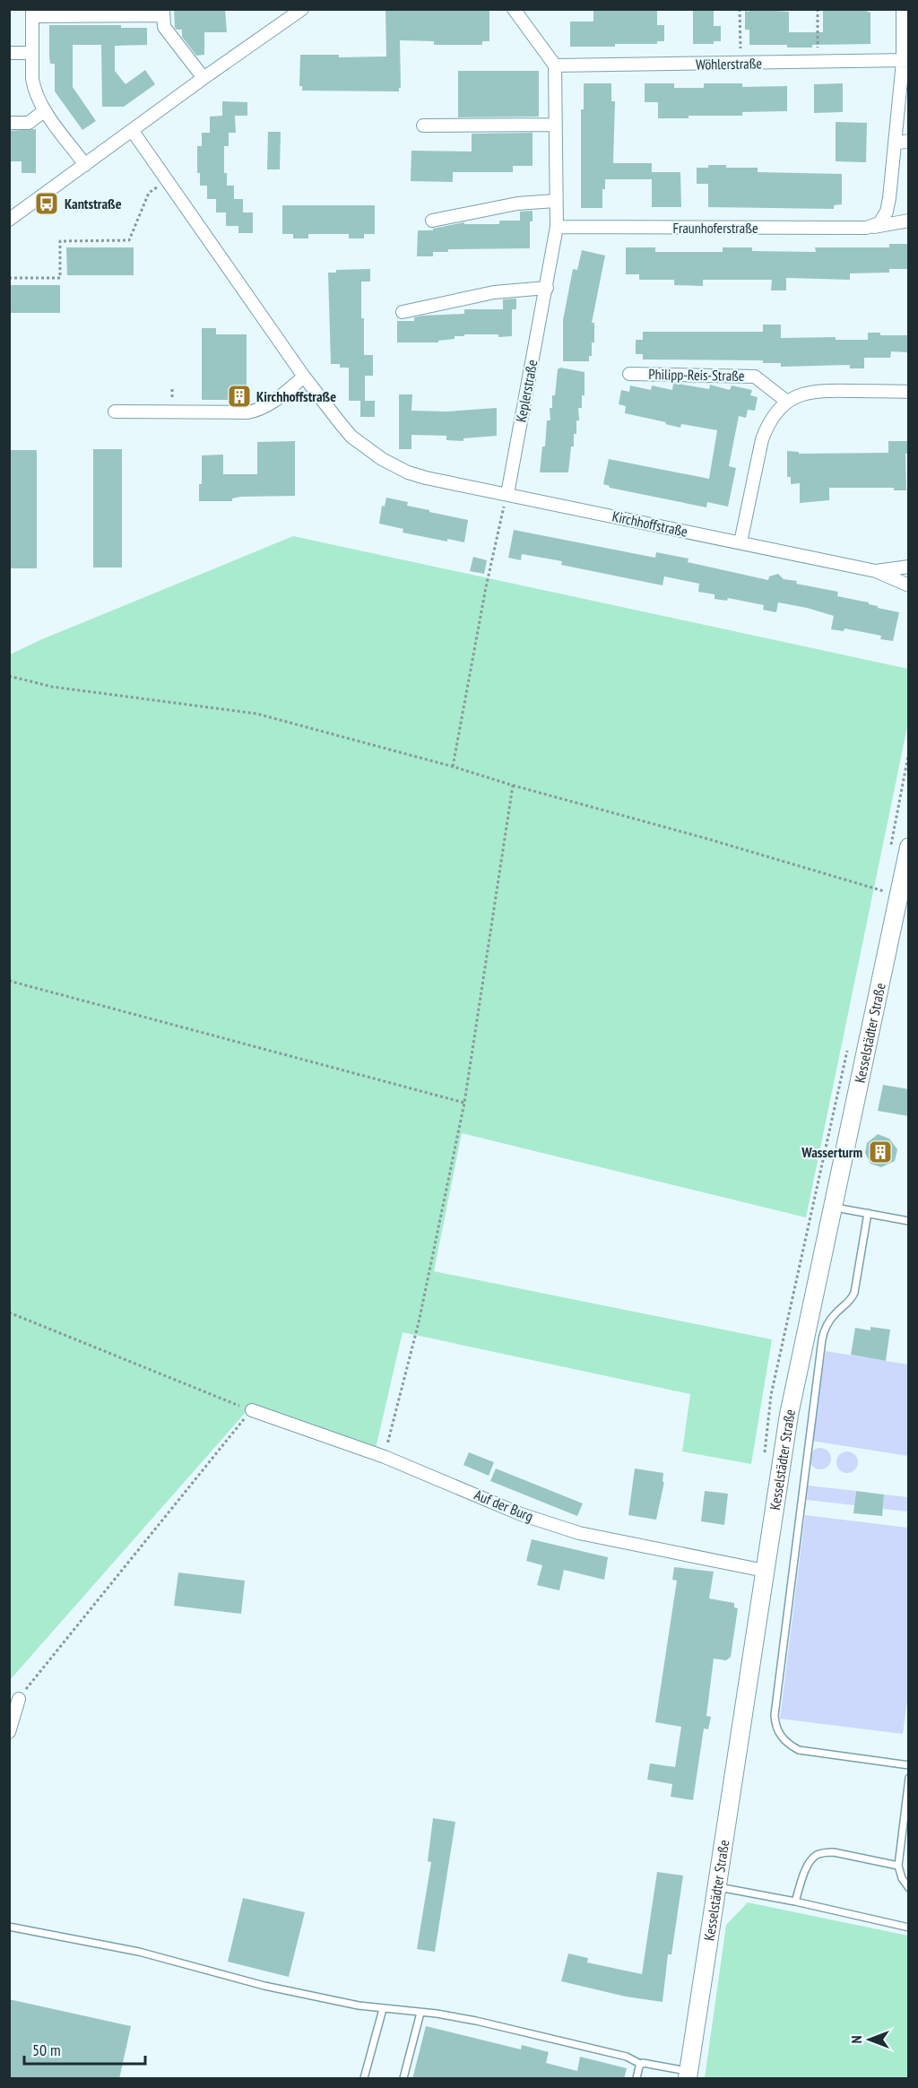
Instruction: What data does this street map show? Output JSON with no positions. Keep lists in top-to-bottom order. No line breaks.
{"streets":{"main road":["Kesselstädter Straße"],"street":["Wöhlerstraße","Fraunhoferstraße","Philipp-Reis-Straße","Keplerstraße","Kirchhoffstraße","Auf der Burg"]},"crossings":[["Wöhlerstraße","Keplerstraße"],["Fraunhoferstraße","Keplerstraße"],["Keplerstraße","Kirchhoffstraße"],["Kesselstädter Straße","Auf der Burg"]],"places":{"bus stop":["Kantstraße"],"building":["Kirchhoffstraße","Wasserturm"]},"scale_bar":"50 m","north":"left"}
